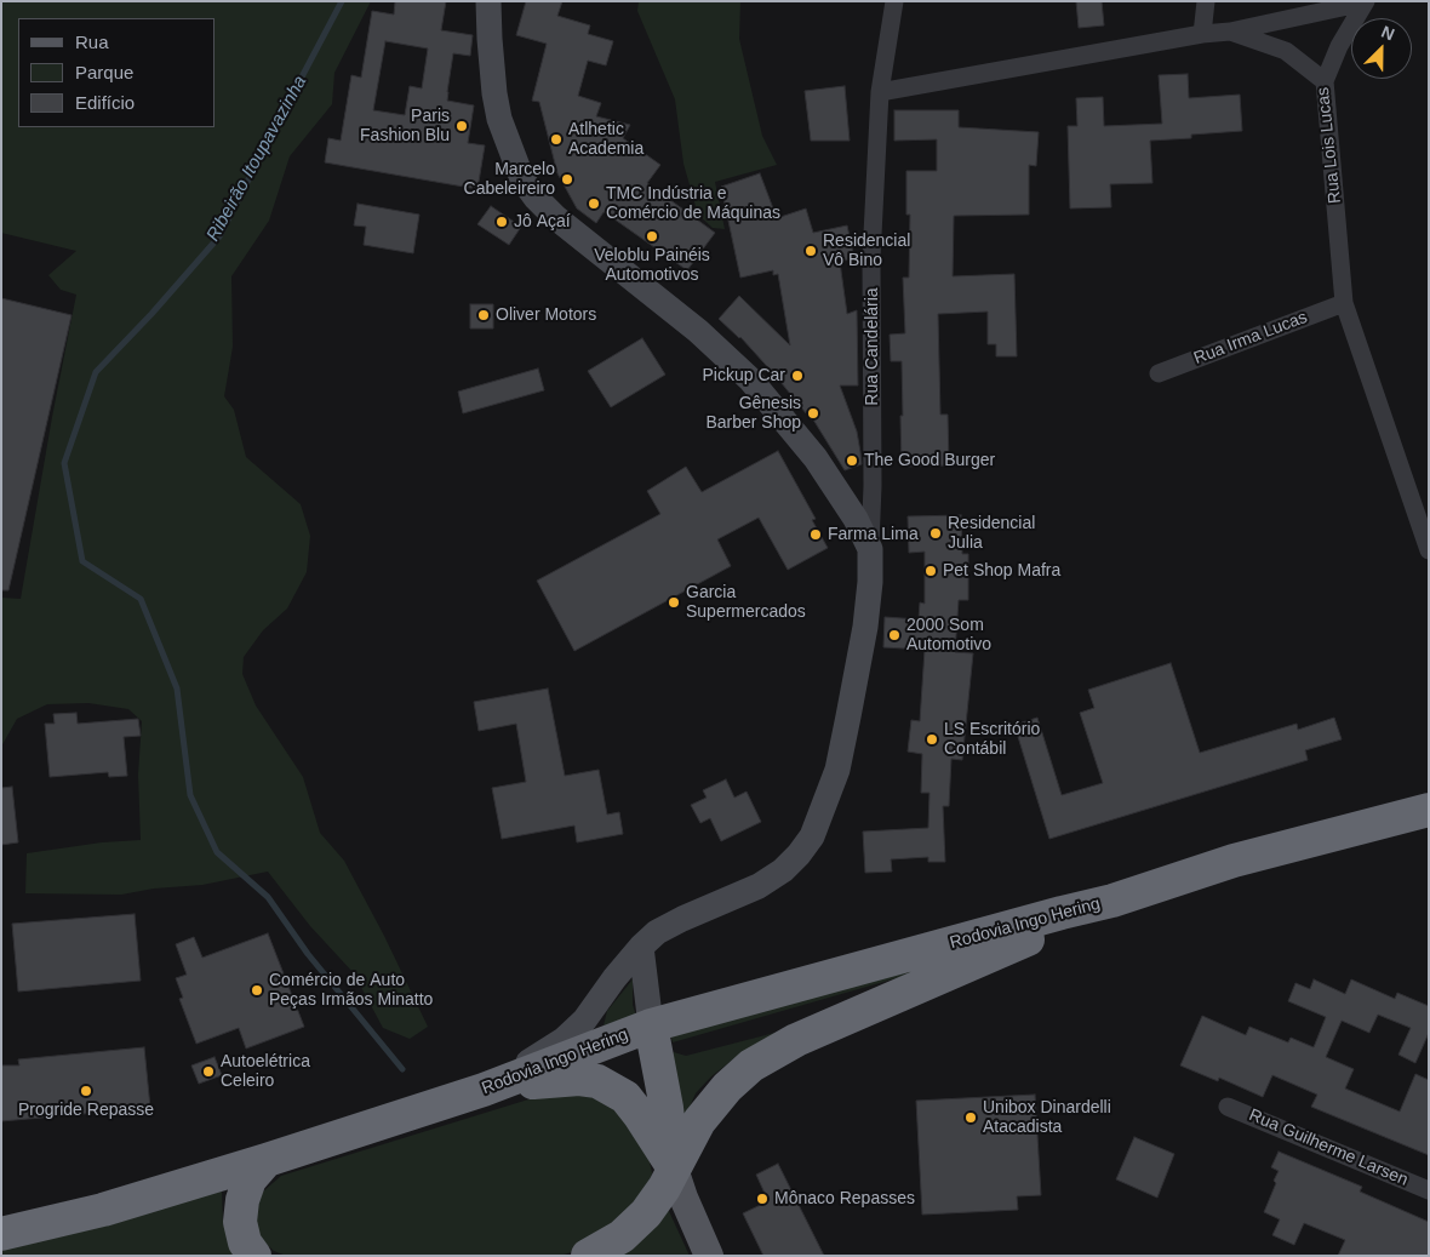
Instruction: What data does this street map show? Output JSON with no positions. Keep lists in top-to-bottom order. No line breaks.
{"streets":{"highway":["Rodovia Ingo Hering"],"street":["Rua Lois Lucas","Rua Irma Lucas","Rua Candelária","Rua Guilherme Larsen"]},"crossings":[["Rua Lois Lucas","Rua Irma Lucas"],["Rua Lois Lucas","Rua Candelária"]],"water":["Ribeirão Itoupavazinha"],"places":["Paris Fashion Blu","Atlhetic Academia","Marcelo Cabeleireiro","TMC Indústria e Comércio de Máquinas","Jô Açaí","Veloblu Painéis Automotivos","Residencial Vô Bino","Oliver Motors","Pickup Car","Gênesis Barber Shop","The Good Burger","Residencial Julia","Farma Lima","Pet Shop Mafra","Garcia Supermercados","2000 Som Automotivo","LS Escritório Contábil","Comércio de Auto Peças Irmãos Minatto","Autoelétrica Celeiro","Progride Repasse","Unibox Dinardelli Atacadista","Mônaco Repasses"],"legend":["Rua","Parque","Edifício"],"north":"top right"}
